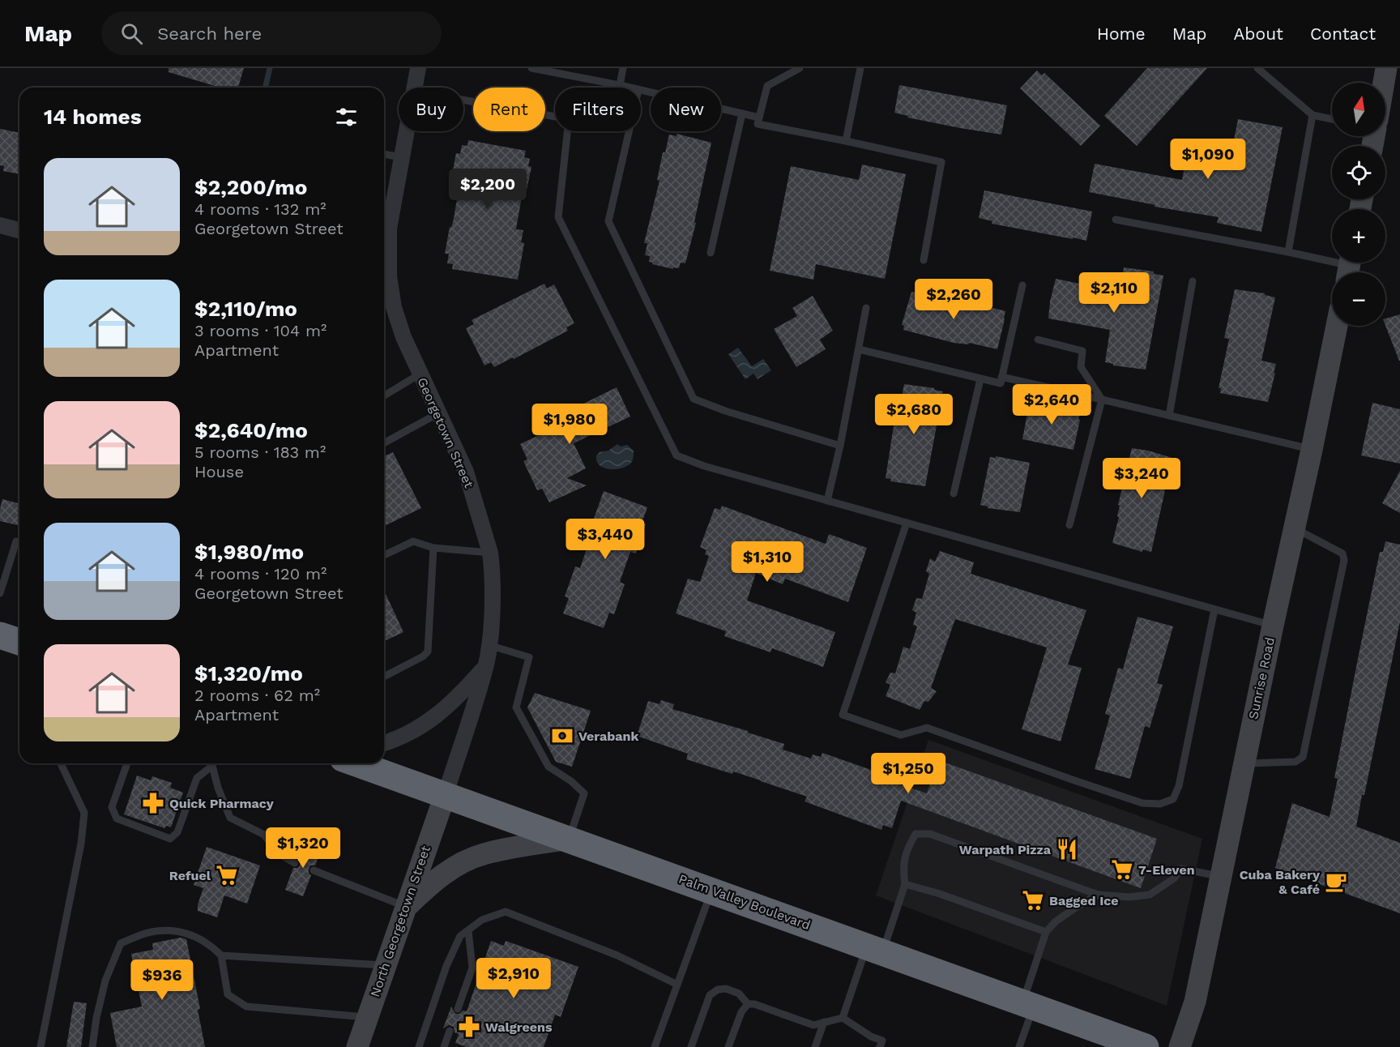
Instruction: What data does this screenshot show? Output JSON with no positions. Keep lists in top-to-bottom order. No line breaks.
{"streets":{"highway":["Palm Valley Boulevard"],"main road":["Sunrise Road","North Georgetown Street"],"street":["Georgetown Street"]},"crossings":[["Georgetown Street","Palm Valley Boulevard"],["Georgetown Street","North Georgetown Street"],["Palm Valley Boulevard","North Georgetown Street"]],"places":{"bank":["Verabank"],"pharmacy":["Quick Pharmacy","Walgreens"],"restaurant":["Warpath Pizza"],"supermarket":["7-Eleven","Refuel","Bagged Ice"],"cafe":["Cuba Bakery & Café"]},"north":"top","page":{"header":"Map","search":"Search here","nav":["Home","Map","About","Contact"],"map_buttons":["+","−"],"chip":["Buy","Rent","Filters","New"],"heading":"14 homes","price":["$1,090","$2,200","$2,110","$2,260","$2,640","$2,680","$1,980","$3,240","$3,440","$1,310","$1,250","$1,320","$2,910","$936"],"list":[{"name":"$2,200/mo","note":"4 rooms · 132 m² · Georgetown Street"},{"name":"$2,110/mo","note":"3 rooms · 104 m² · Apartment"},{"name":"$2,640/mo","note":"5 rooms · 183 m² · House"},{"name":"$1,980/mo","note":"4 rooms · 120 m² · Georgetown Street"},{"name":"$1,320/mo","note":"2 rooms · 62 m² · Apartment"}]}}
